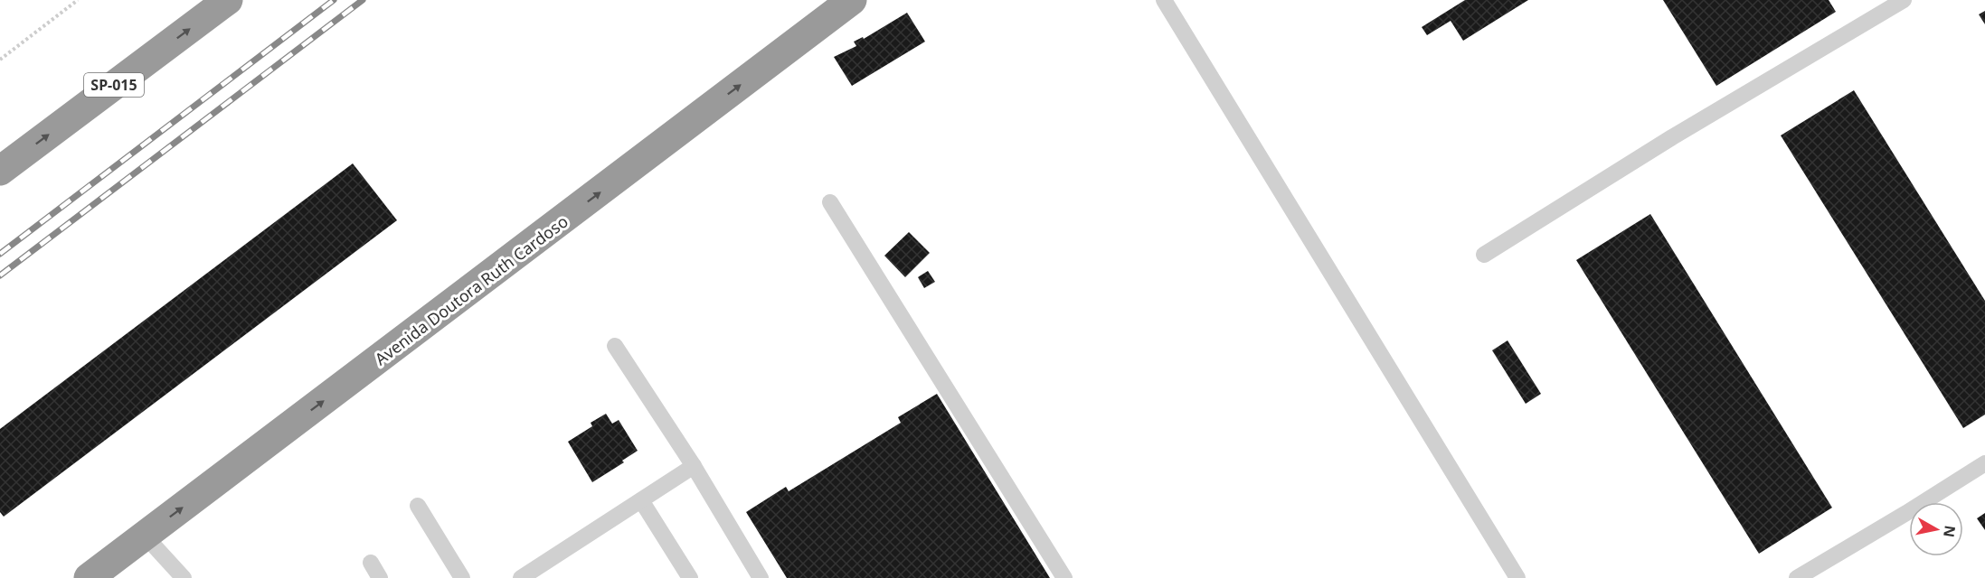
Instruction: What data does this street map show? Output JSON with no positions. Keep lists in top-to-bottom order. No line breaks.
{"streets":{"highway":["SP-015","Avenida Doutora Ruth Cardoso"]},"one_way":["Avenida Doutora Ruth Cardoso"],"north":"right"}
